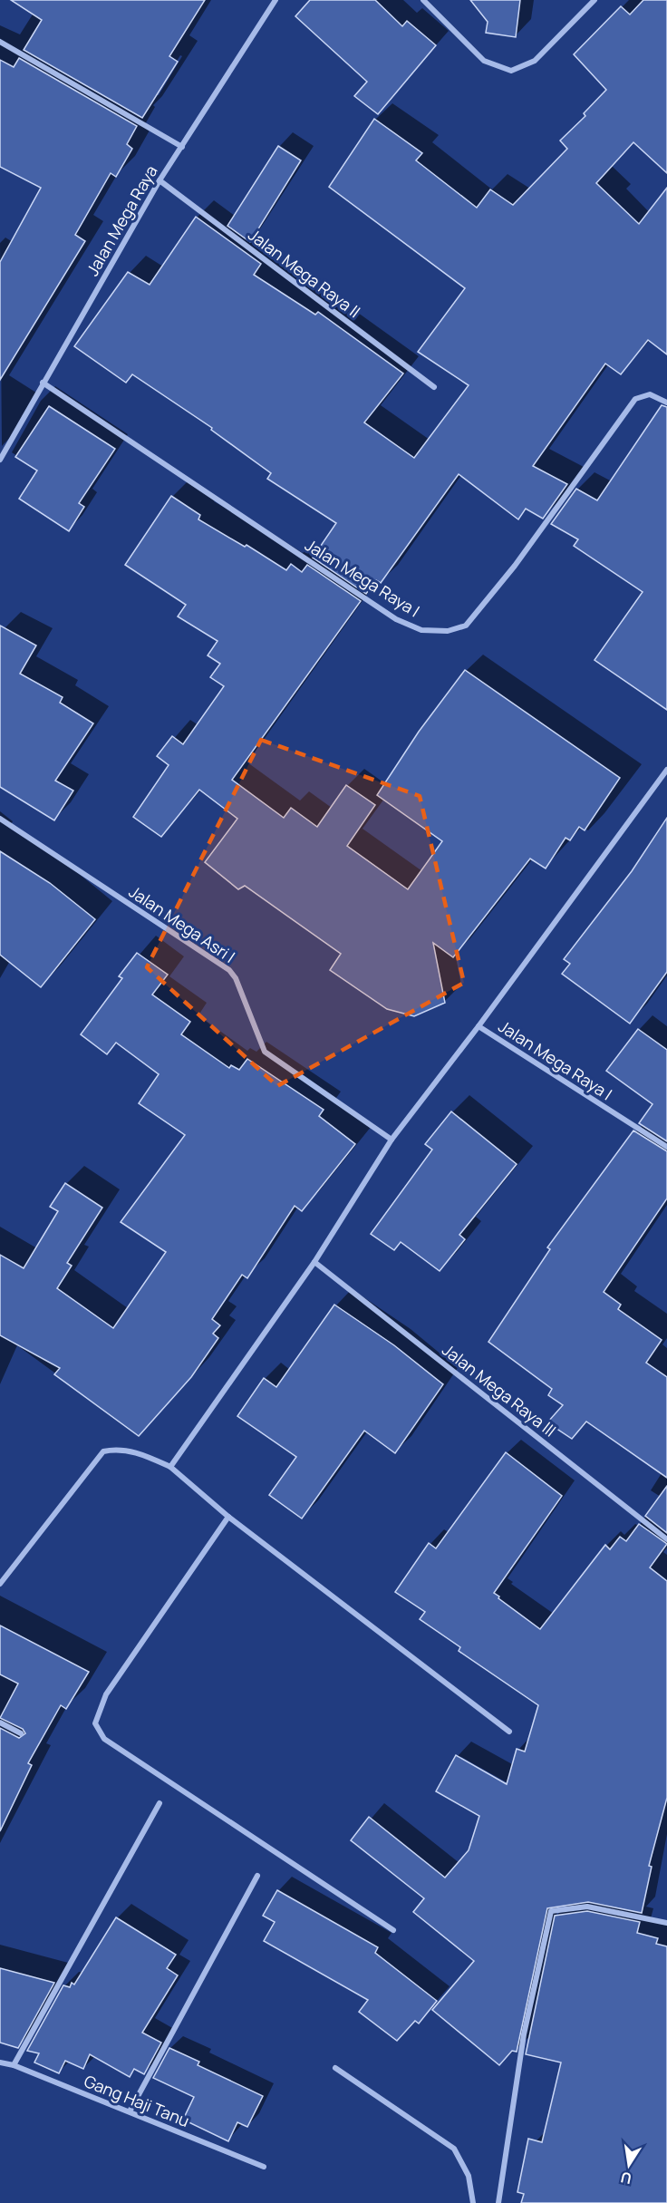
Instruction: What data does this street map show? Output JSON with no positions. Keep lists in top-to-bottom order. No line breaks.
{"streets":{"street":["Jalan Mega Raya","Jalan Mega Raya II","Jalan Mega Raya I","Jalan Mega Asri I","Jalan Mega Raya III","Gang Haji Tanu"]},"crossings":[["Jalan Mega Raya","Jalan Mega Raya II"],["Jalan Mega Raya","Jalan Mega Raya I"]],"north":"bottom"}
